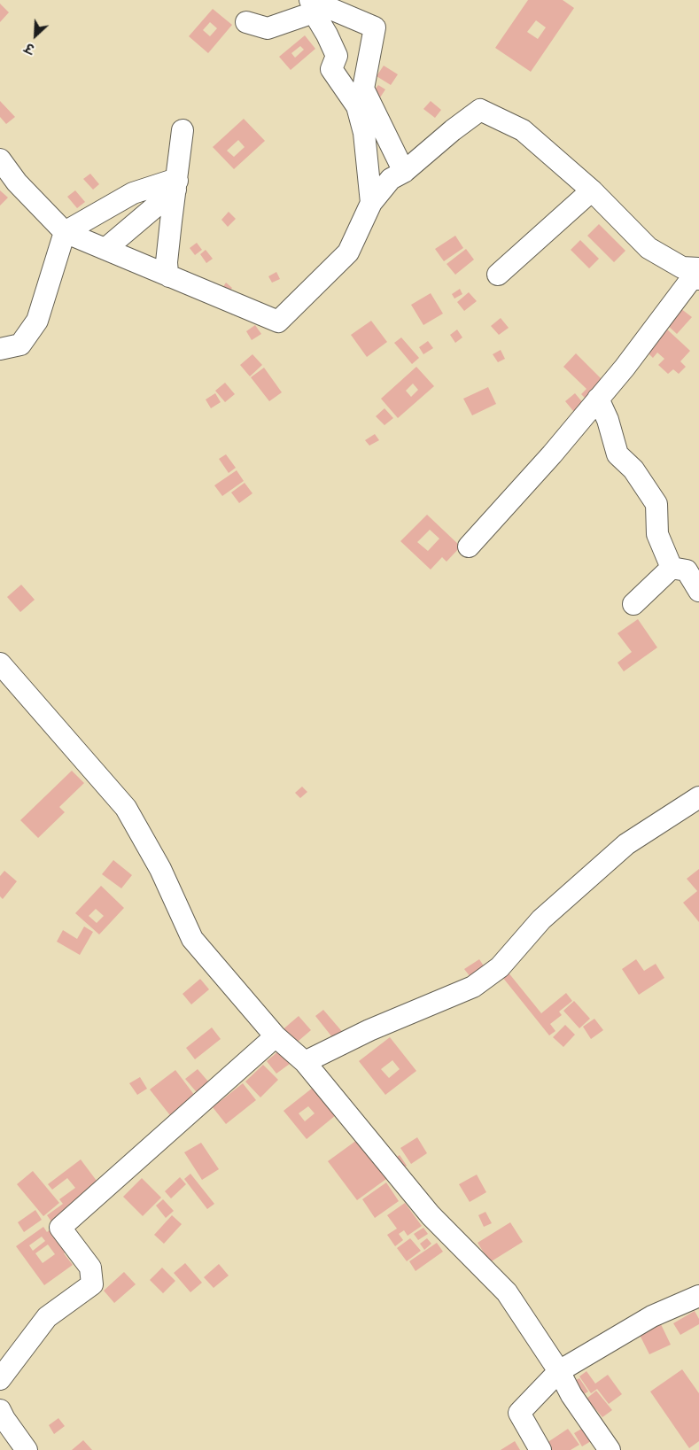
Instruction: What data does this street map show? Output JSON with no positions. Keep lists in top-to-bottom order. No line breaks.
{"north":"bottom left"}
